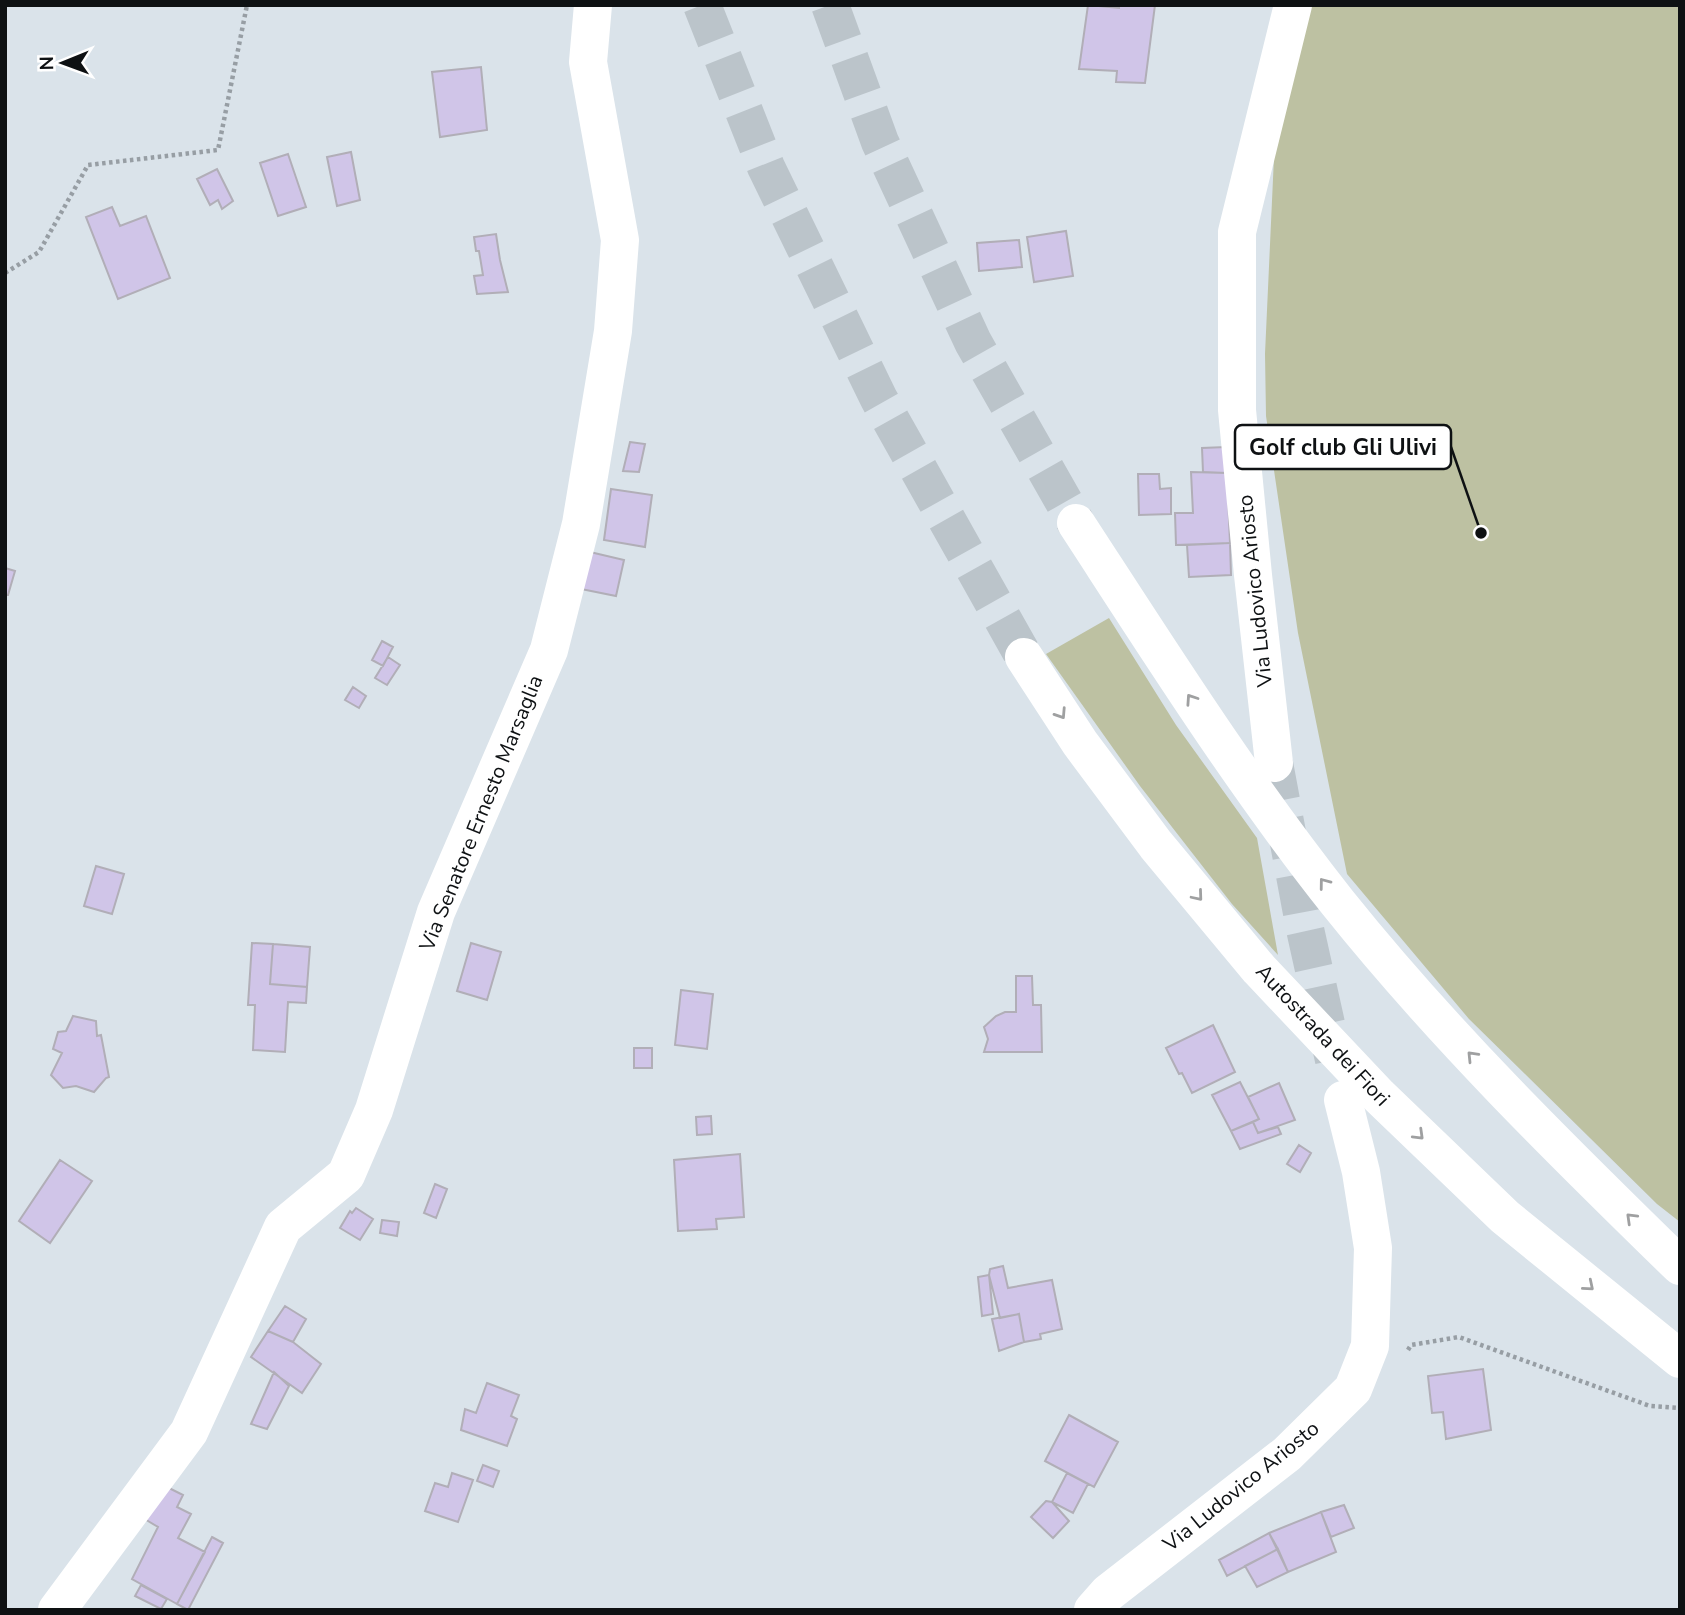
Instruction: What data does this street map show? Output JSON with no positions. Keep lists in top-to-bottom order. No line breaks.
{"streets":{"main road":["Via Ludovico Ariosto","Via Senatore Ernesto Marsaglia","Autostrada dei Fiori"]},"places":["Golf club Gli Ulivi"],"north":"left"}
